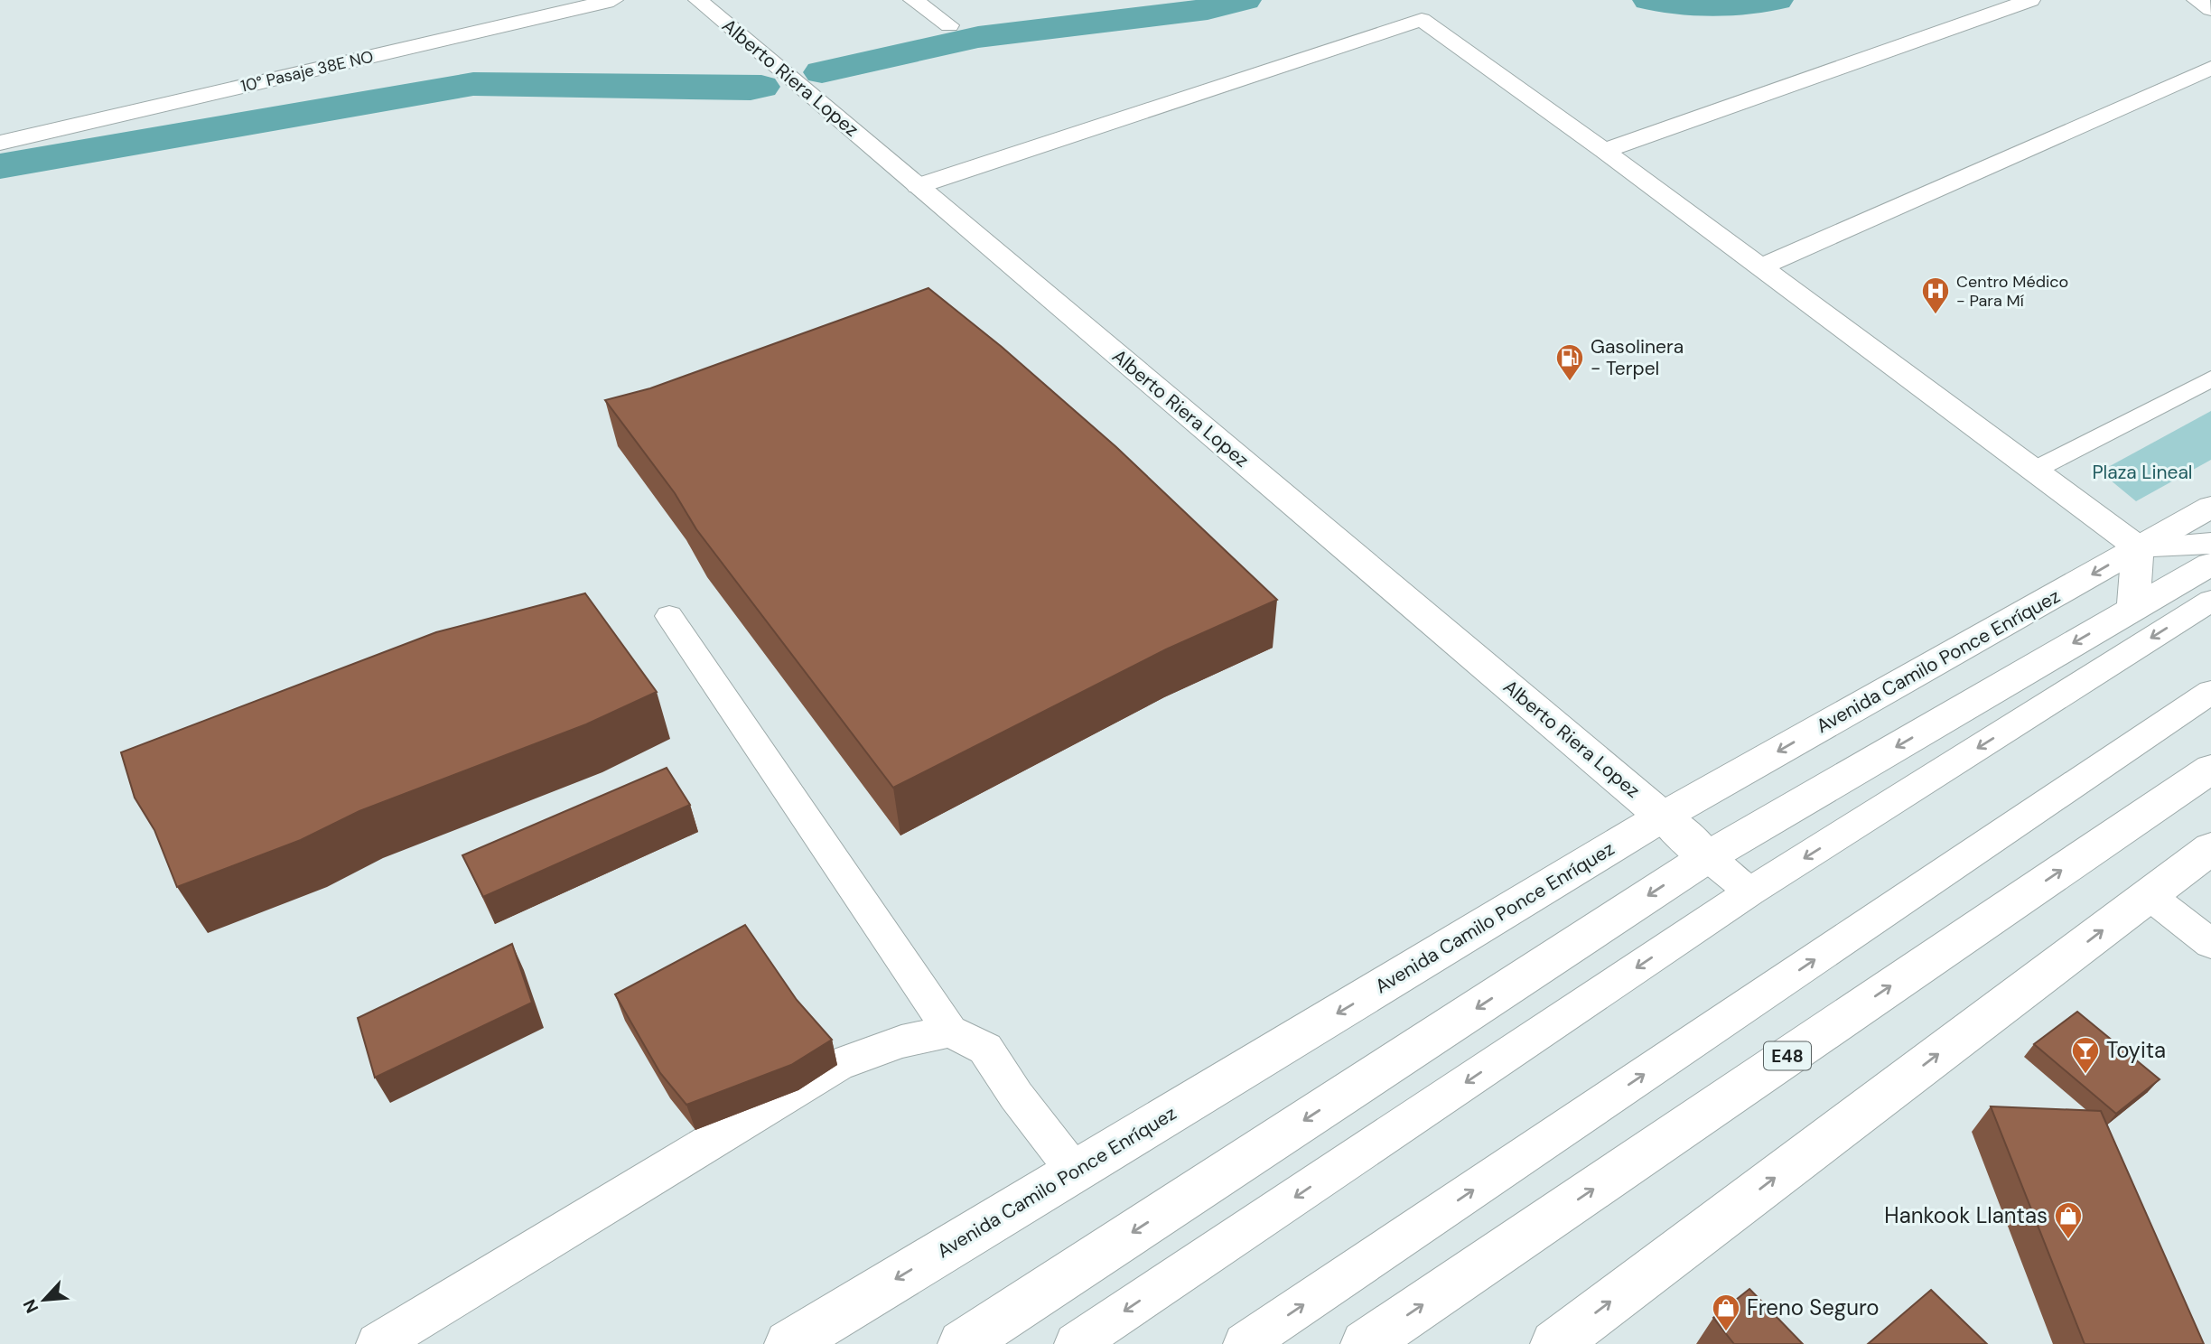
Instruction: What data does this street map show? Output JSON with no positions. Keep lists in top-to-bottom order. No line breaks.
{"streets":{"main road":["10° Pasaje 38E NO","Alberto Riera Lopez","Avenida Camilo Ponce Enríquez","E48"]},"crossings":[["Alberto Riera Lopez","Avenida Camilo Ponce Enríquez"]],"parks":["Plaza Lineal"],"places":{"hospital":["Centro Médico - Para Mí"],"fuel station":["Gasolinera - Terpel"],"bar":["Toyita"],"shop":["Hankook Llantas","Freno Seguro"]},"north":"bottom left"}
